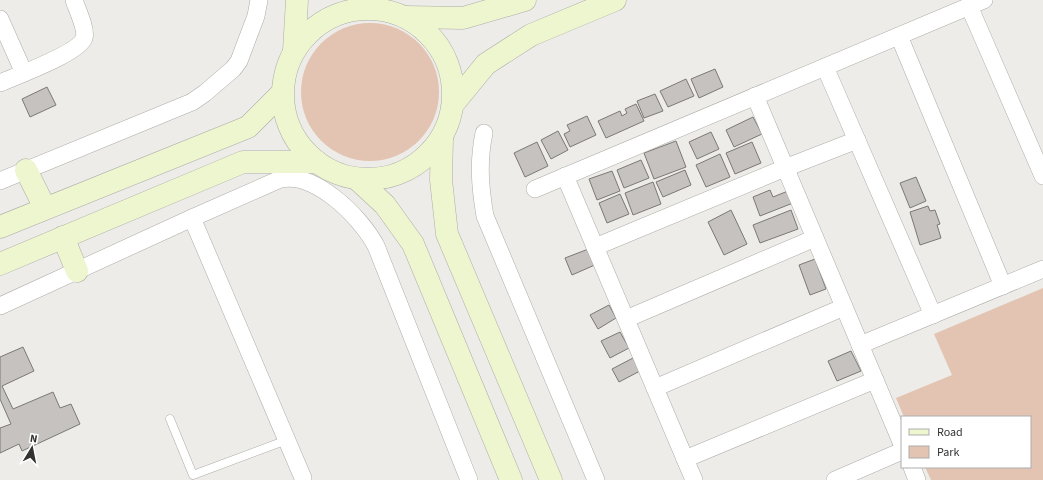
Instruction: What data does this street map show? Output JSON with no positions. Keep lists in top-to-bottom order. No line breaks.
{"legend":["Road","Park"],"north":"top"}
